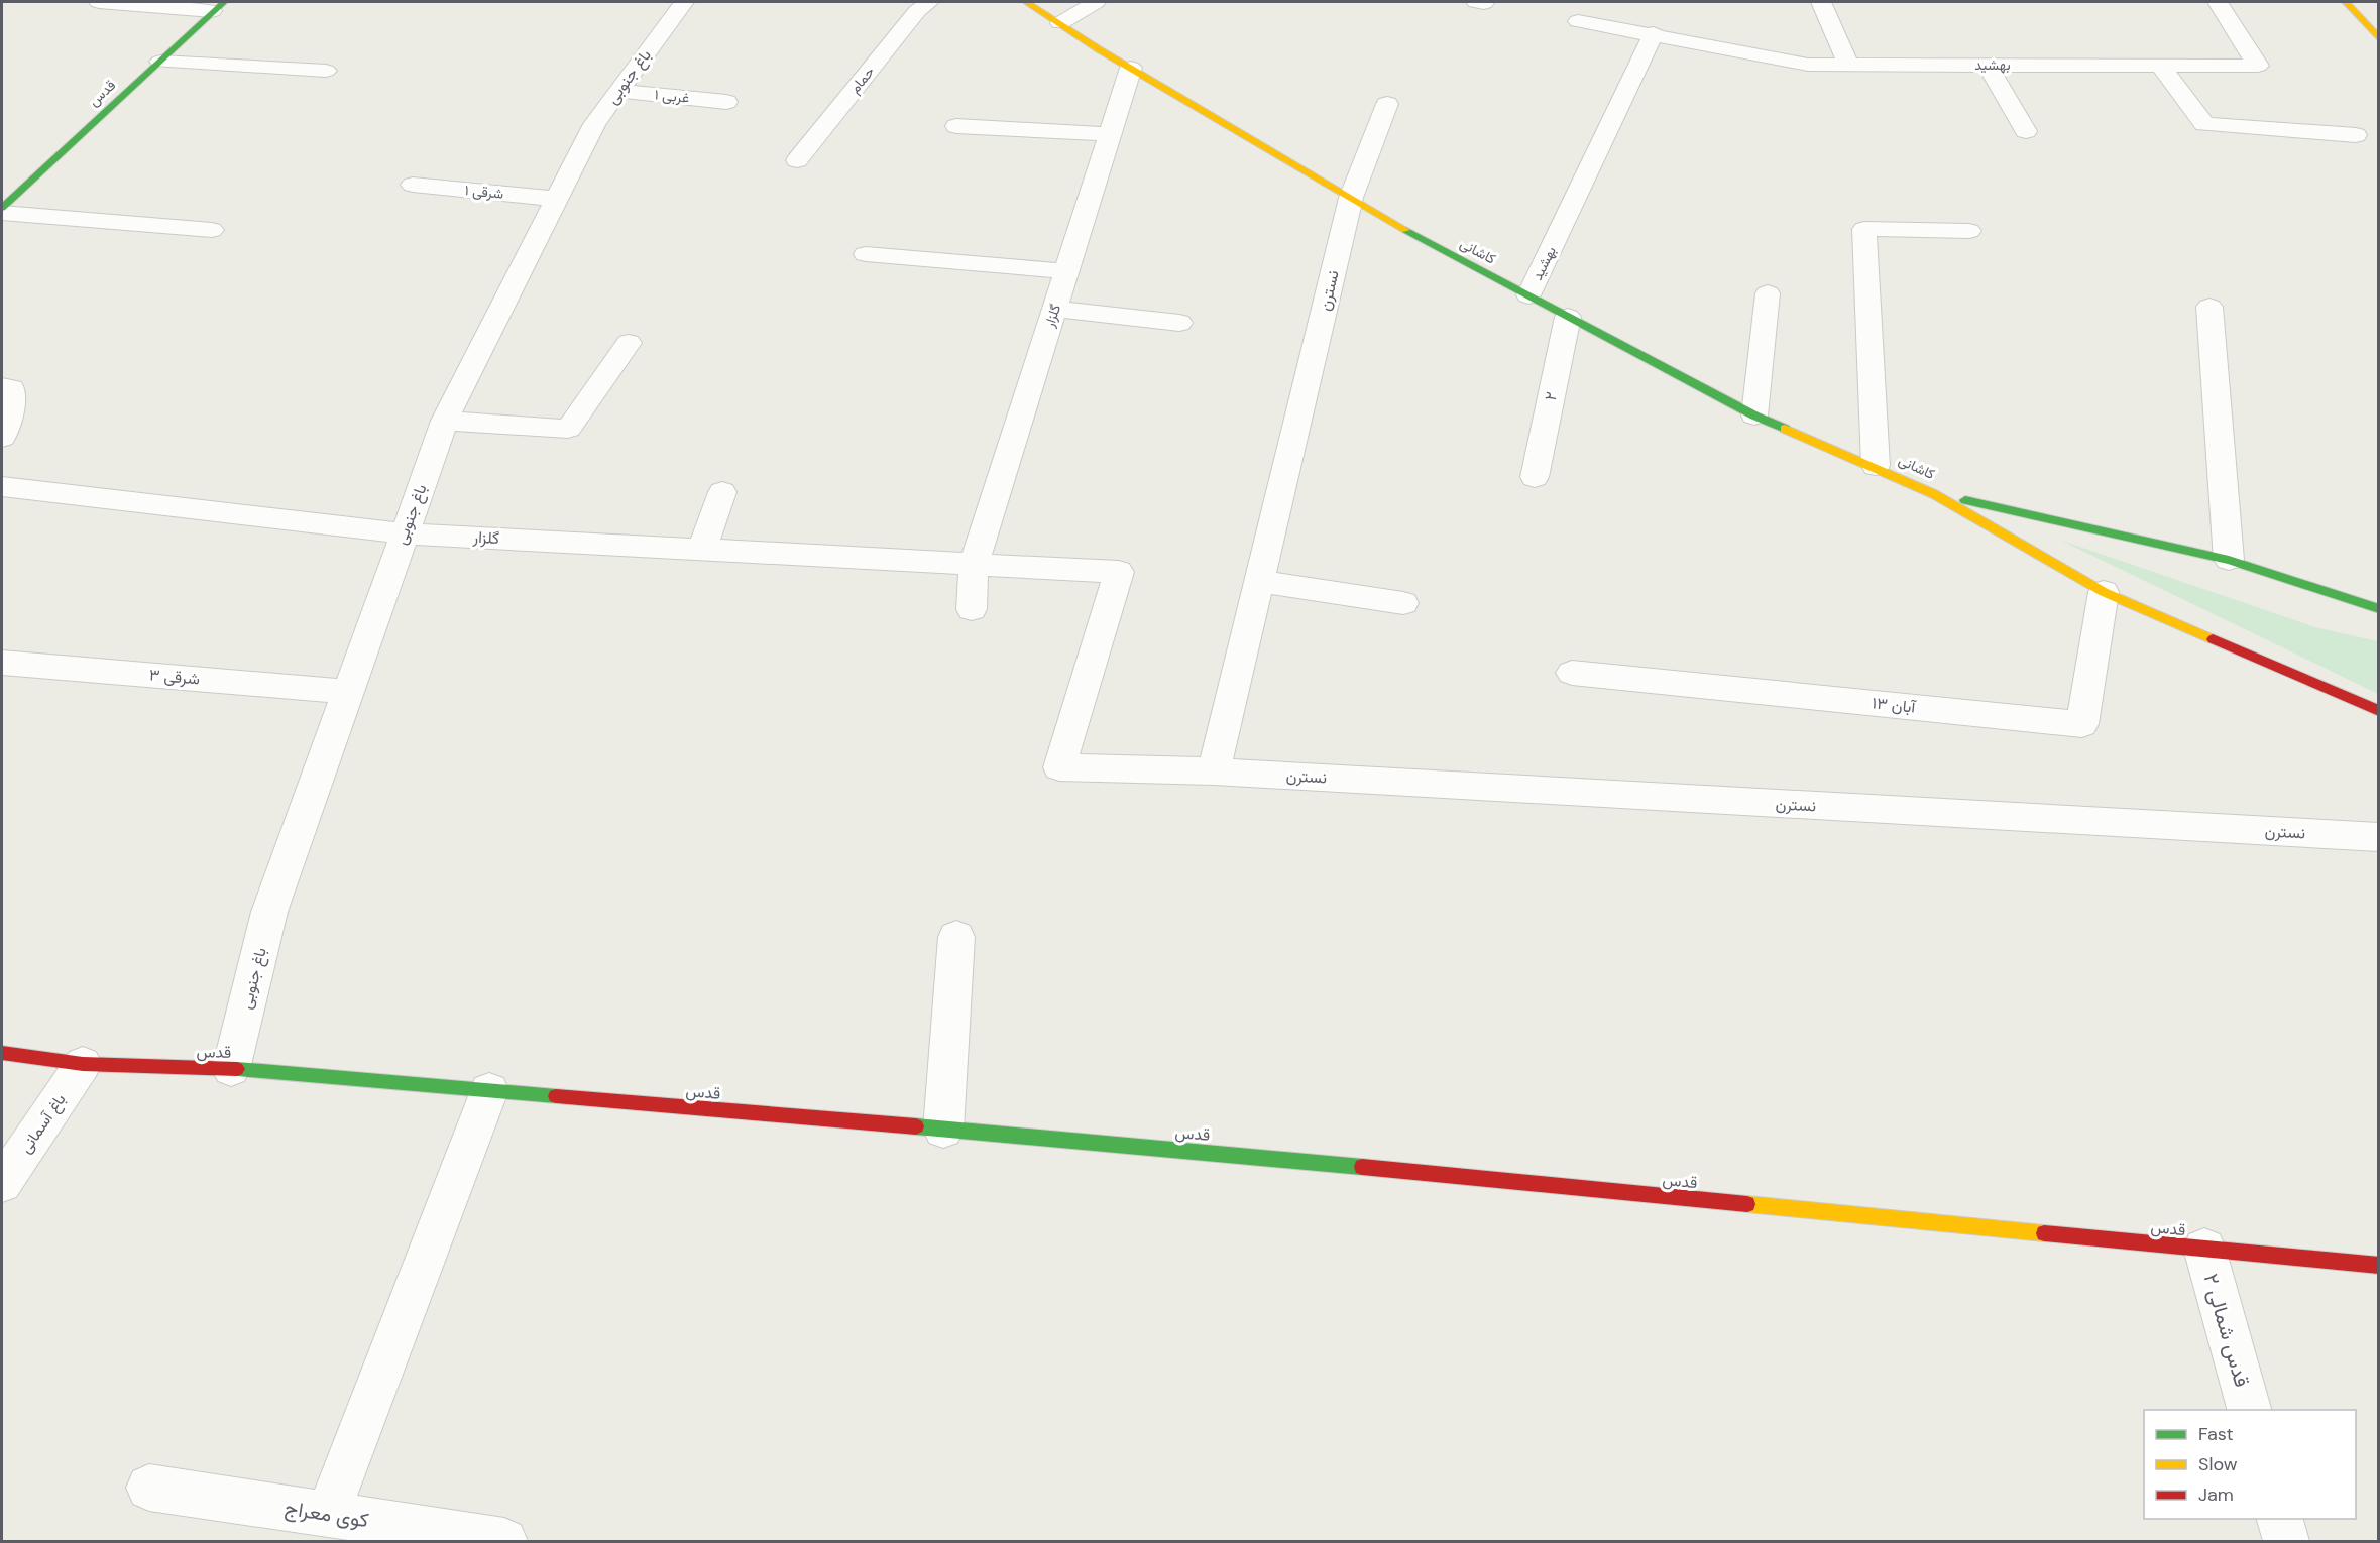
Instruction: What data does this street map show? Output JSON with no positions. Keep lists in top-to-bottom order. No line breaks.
{"streets":{"street":["بهشید","باغ جنوبی","حمام","قدس","۱ غربی","۱ شرقی","کاشانی","نسترن","گلزار","۲","۳ شرقی","۱۳ آبان","باغ آسمانی","قدس شمالی ۲","کوی معراج"]},"crossings":[["بهشید","کاشانی"],["باغ جنوبی","قدس"],["باغ جنوبی","۱ غربی"],["باغ جنوبی","۱ شرقی"],["باغ جنوبی","گلزار"],["باغ جنوبی","۳ شرقی"],["قدس","باغ آسمانی"],["قدس","قدس شمالی ۲"],["کاشانی","نسترن"],["کاشانی","گلزار"],["کاشانی","۲"],["نسترن","گلزار"]],"legend":["Fast","Slow","Jam"]}
